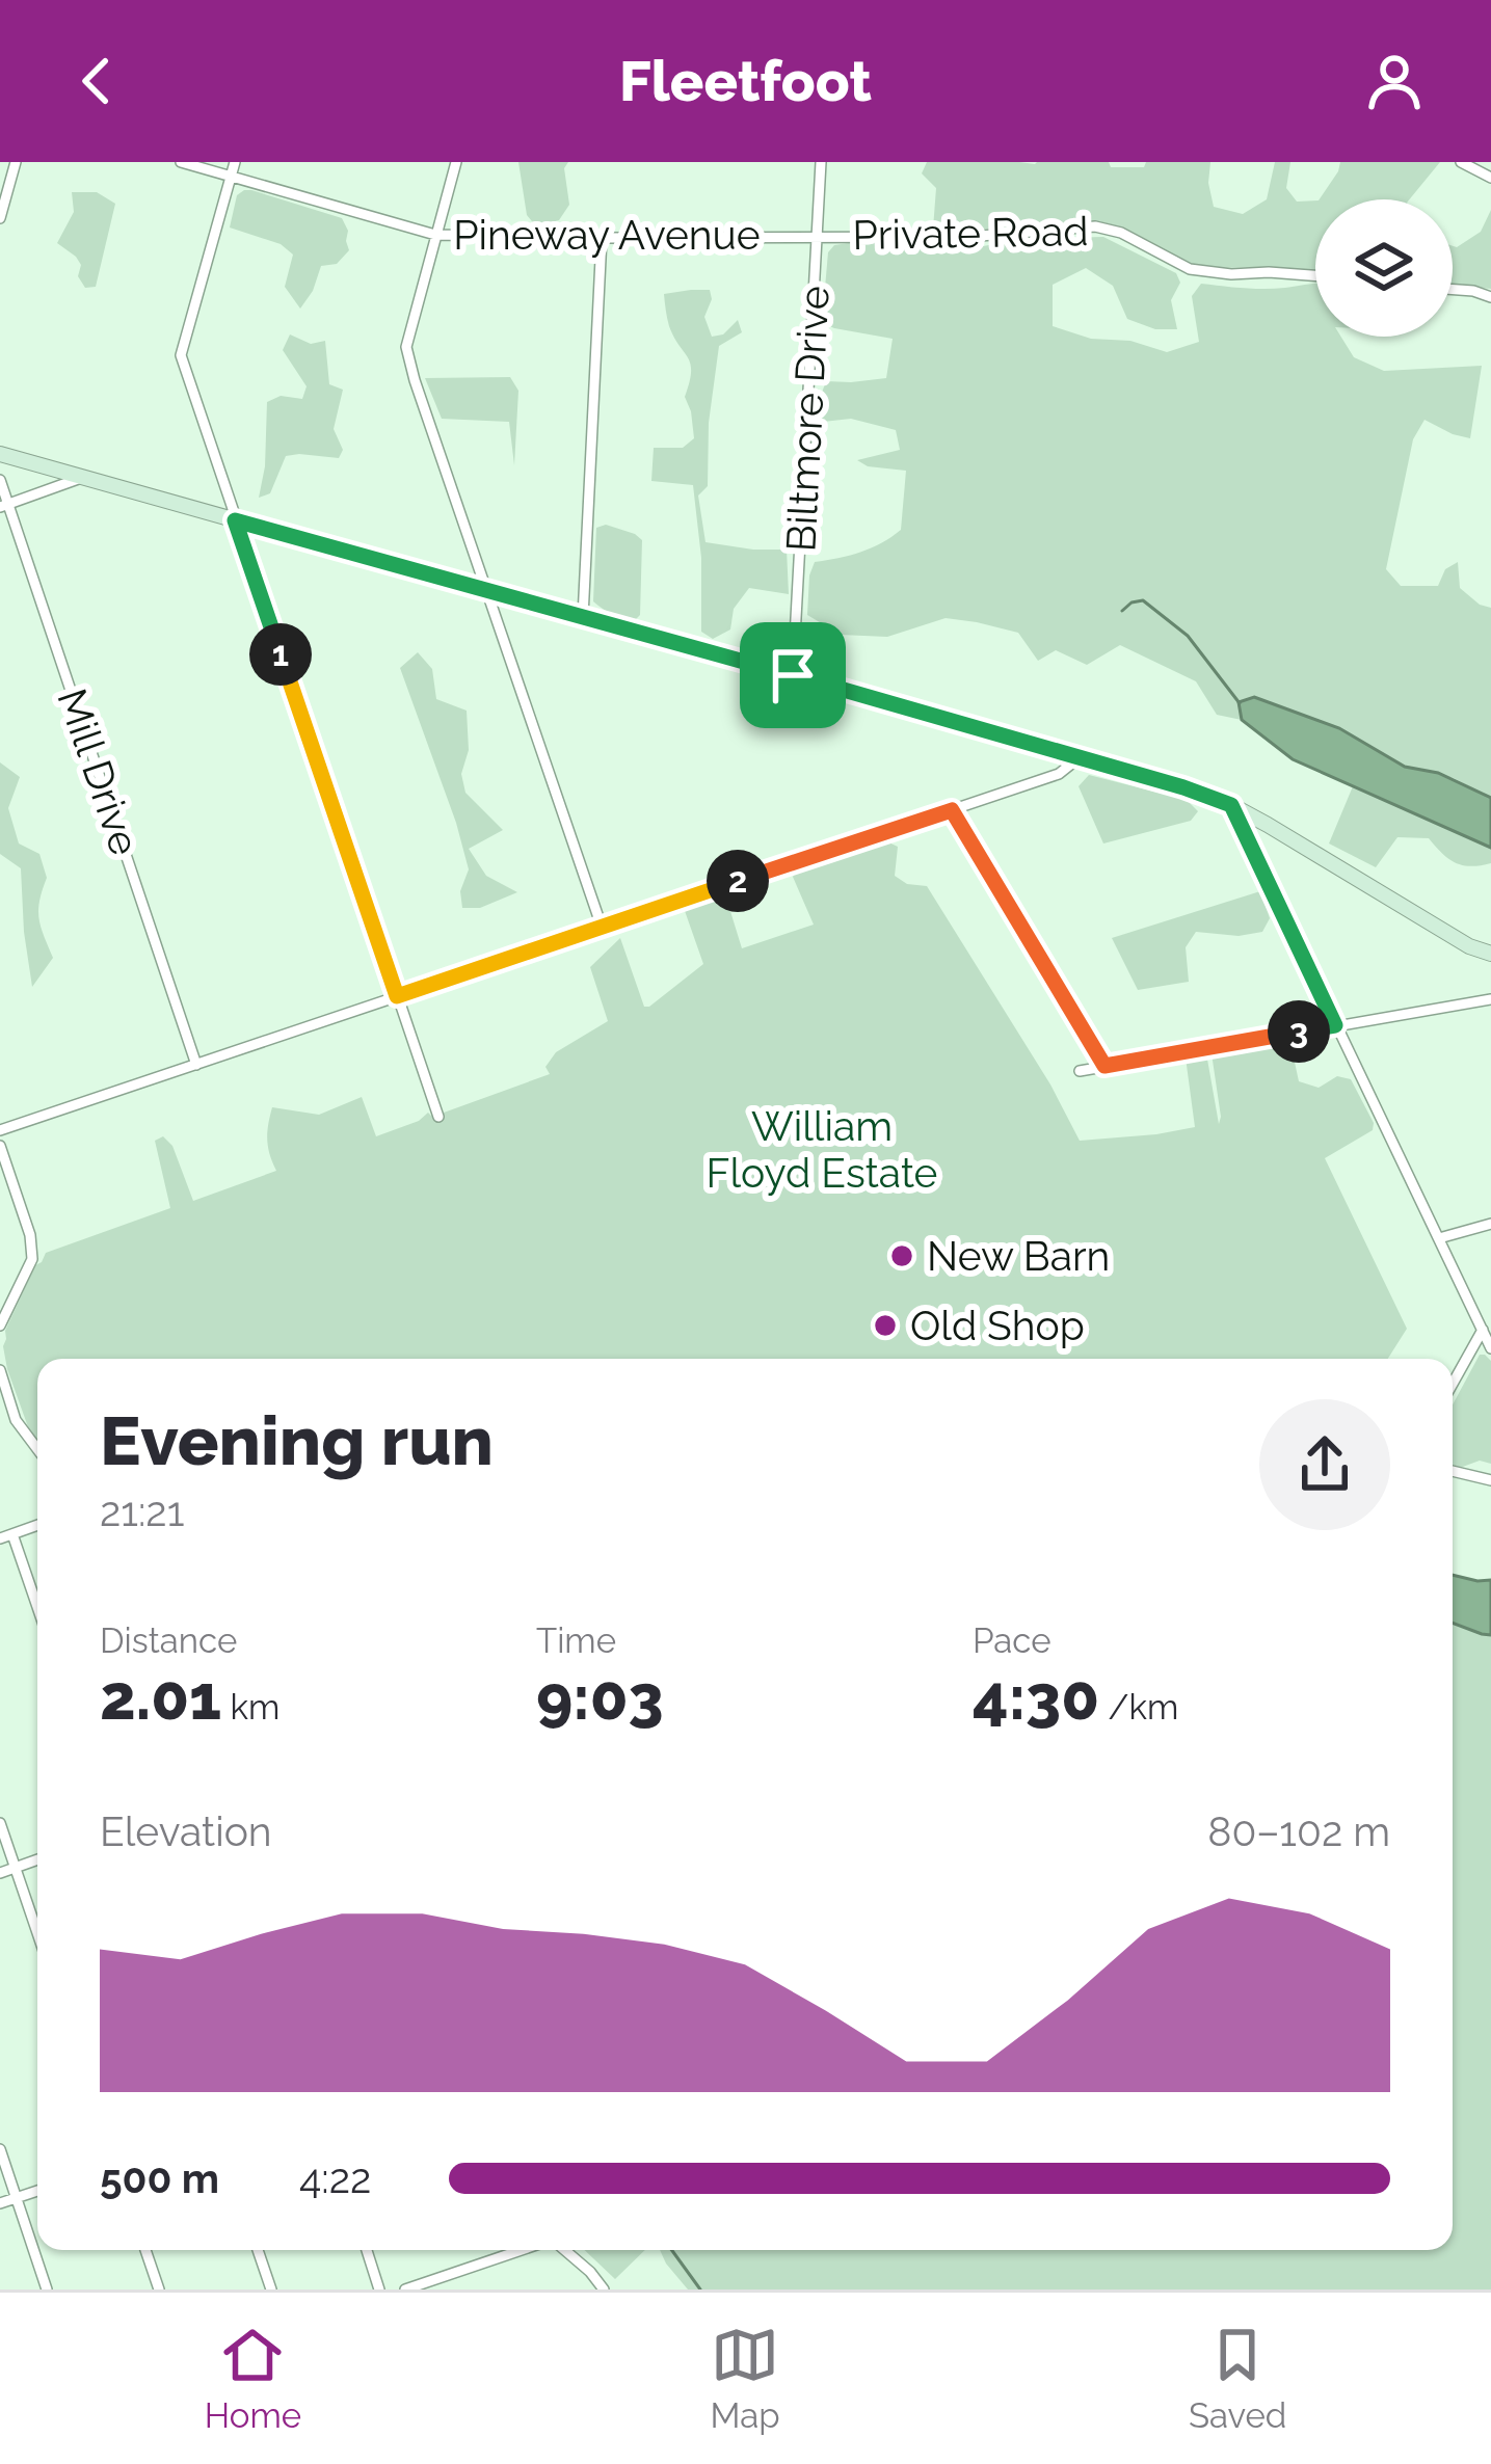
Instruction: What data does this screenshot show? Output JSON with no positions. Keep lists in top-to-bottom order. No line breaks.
{"streets":{"street":["Private Road","Pineway Avenue","Biltmore Drive","Mill Drive"]},"crossings":[["Private Road","Pineway Avenue"],["Private Road","Biltmore Drive"],["Pineway Avenue","Biltmore Drive"]],"parks":["William Floyd Estate"],"places":["New Barn","Old Shop"],"page":{"header":"Fleetfoot","pins":["1","2","3"],"heading":["Evening run","21:21"],"stats":[["Distance","2.01 km"],["Time","9:03"],["Pace","4:30 /km"]],"chart":["Elevation","80–102 m"],"list":[{"name":"500 m","note":"4:22"}],"tabs":["Home","Map","Saved"]}}
